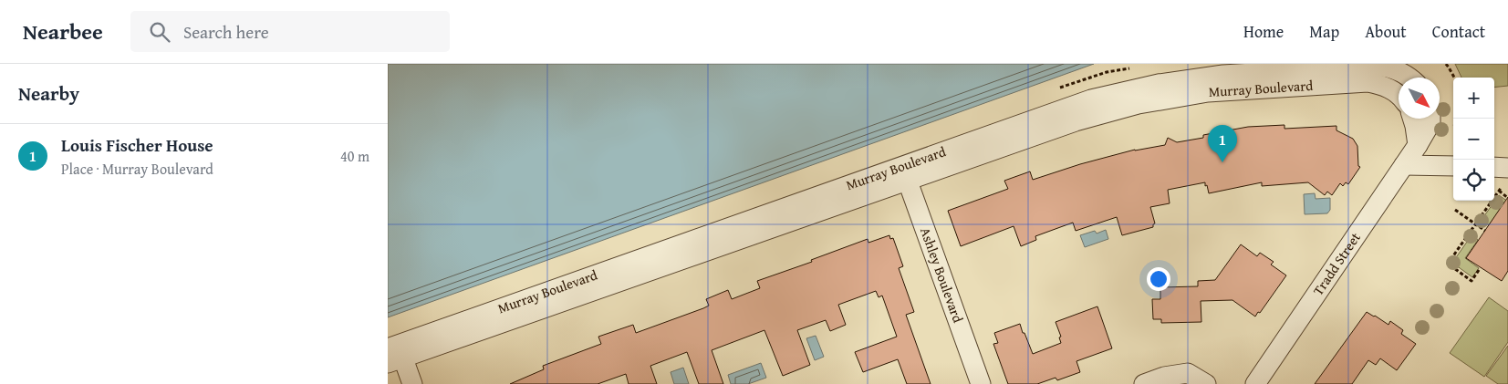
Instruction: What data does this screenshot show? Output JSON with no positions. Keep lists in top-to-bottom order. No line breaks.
{"streets":{"street":["Murray Boulevard","Tradd Street","Ashley Boulevard"]},"crossings":[["Murray Boulevard","Ashley Boulevard"]],"north":"bottom right","page":{"header":"Nearbee","search":"Search here","nav":["Home","Map","About","Contact"],"heading":"Nearby","map_buttons":["+","−"],"list":[{"mark":"1","name":"Louis Fischer House","note":"Place · Murray Boulevard","value":"40 m"}],"pins":"1"}}
